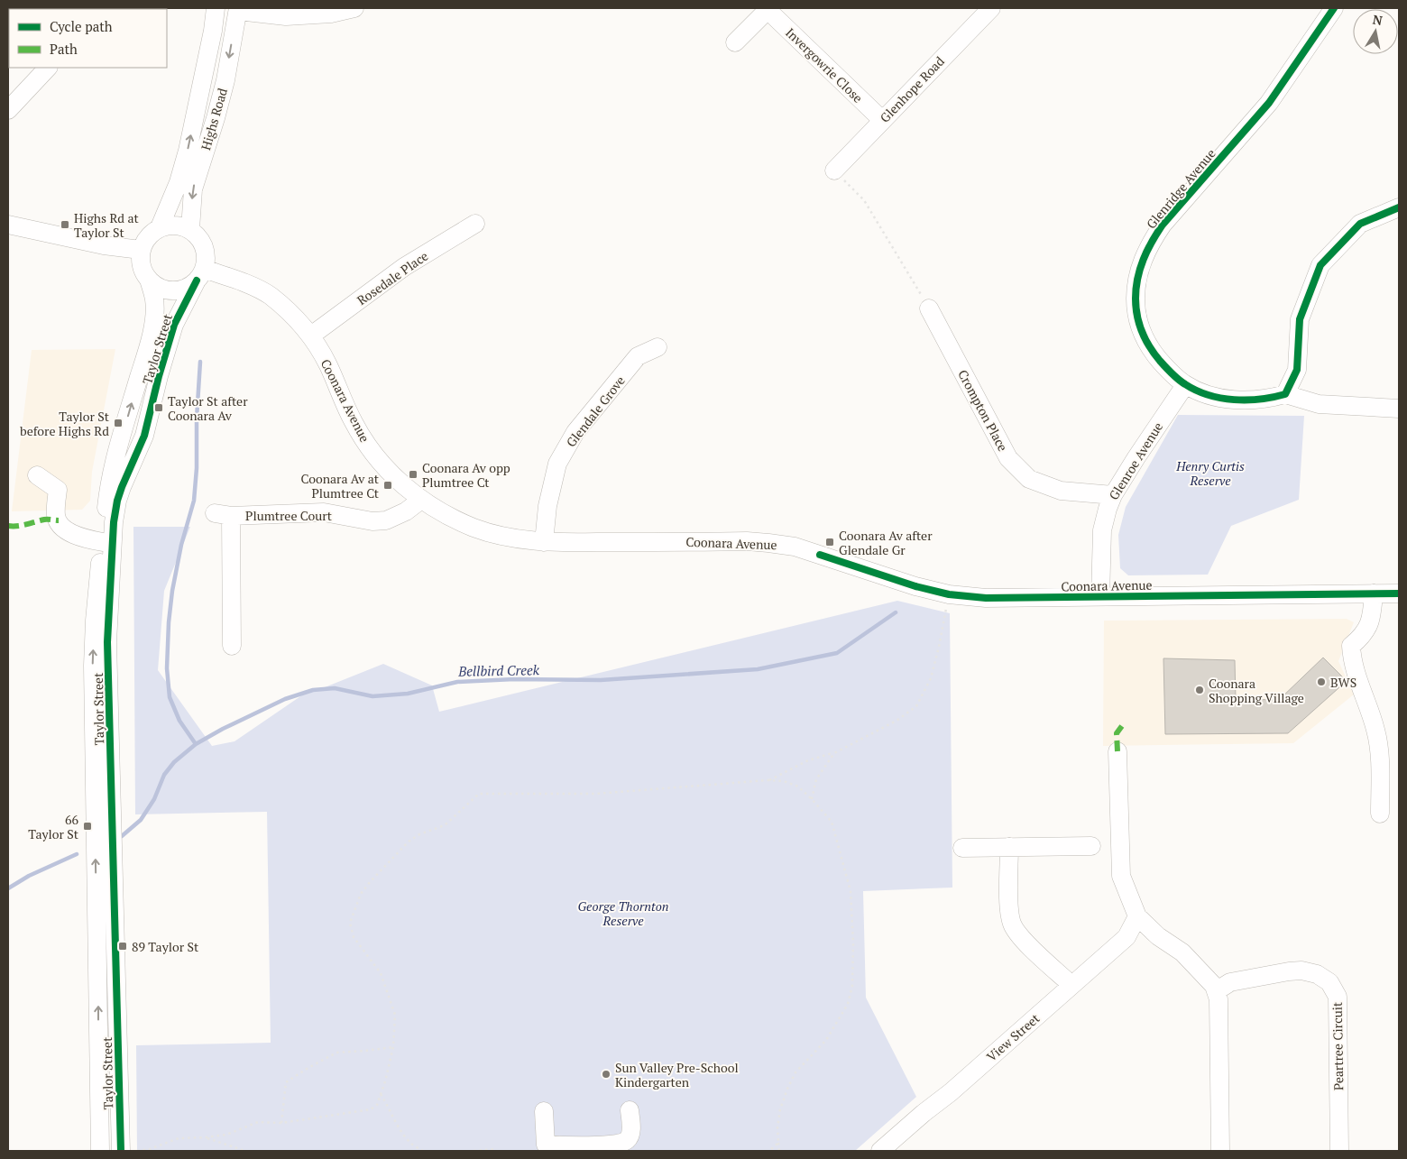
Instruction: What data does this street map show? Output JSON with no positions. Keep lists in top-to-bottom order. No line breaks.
{"streets":{"street":["Invergowrie Close","Glenhope Road","Highs Road","Glenridge Avenue","Rosedale Place","Taylor Street","Coonara Avenue","Crompton Place","Glendale Grove","Glenroe Avenue","Plumtree Court","View Street","Peartree Circuit"]},"crossings":[["Invergowrie Close","Glenhope Road"],["Highs Road","Taylor Street"],["Highs Road","Coonara Avenue"],["Glenridge Avenue","Glenroe Avenue"],["Rosedale Place","Coonara Avenue"],["Taylor Street","Coonara Avenue"],["Coonara Avenue","Glendale Grove"],["Coonara Avenue","Glenroe Avenue"],["Coonara Avenue","Plumtree Court"],["Crompton Place","Glenroe Avenue"]],"water":["Bellbird Creek"],"parks":["Henry Curtis Reserve","George Thornton Reserve"],"places":{"transit":["Highs Rd at Taylor St","Taylor St after Coonara Av","Taylor St before Highs Rd","Coonara Av opp Plumtree Ct","Coonara Av at Plumtree Ct","Coonara Av after Glendale Gr","66 Taylor St","89 Taylor St"],"other":["BWS","Coonara Shopping Village","Sun Valley Pre-School Kindergarten"]},"legend":["Cycle path","Path"],"north":"top"}
